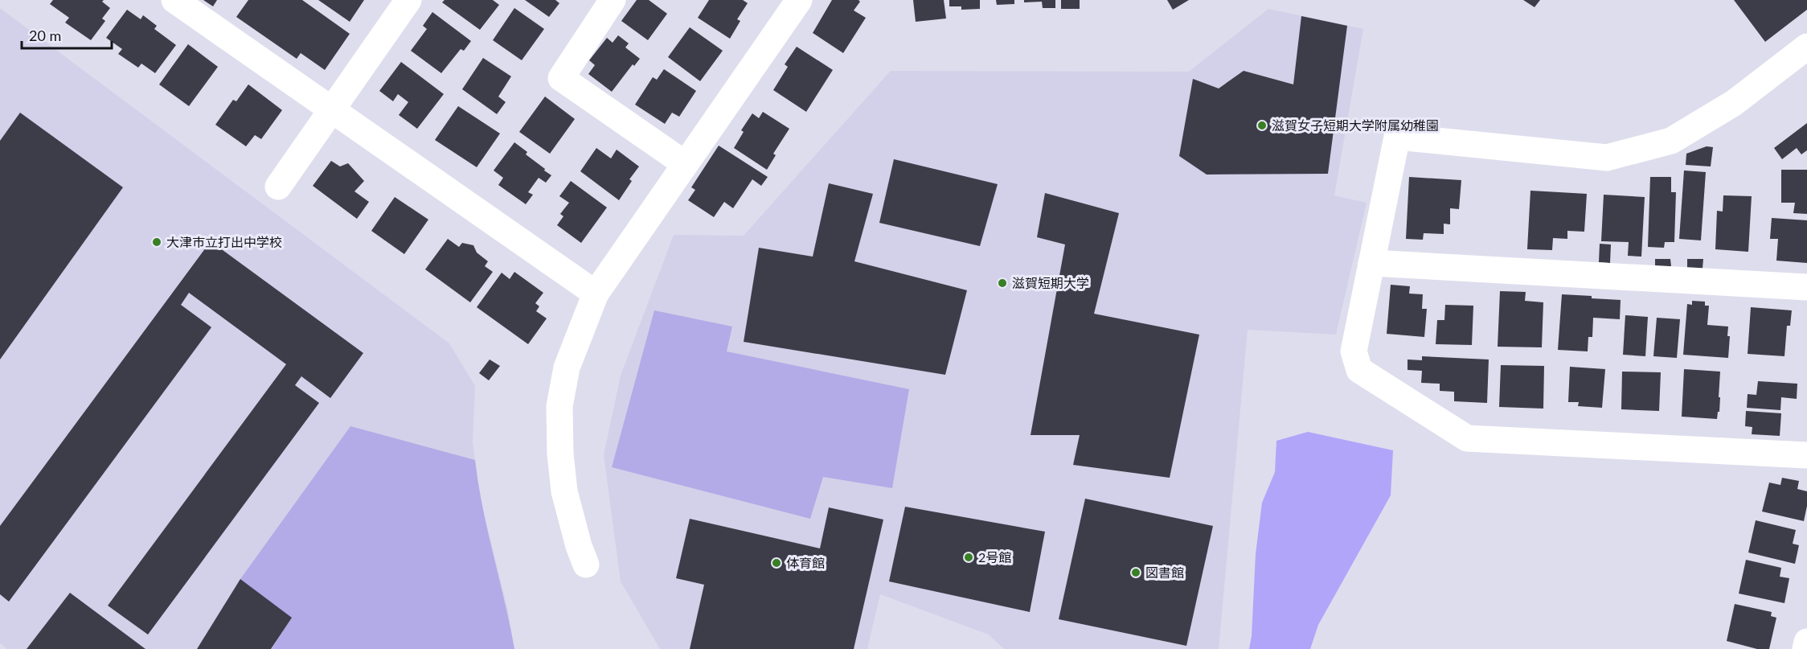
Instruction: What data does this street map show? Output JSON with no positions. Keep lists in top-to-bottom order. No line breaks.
{"places":["滋賀女子短期大学附属幼稚園","大津市立打出中学校","滋賀短期大学","2号館","体育館","図書館"],"scale_bar":"20 m"}
